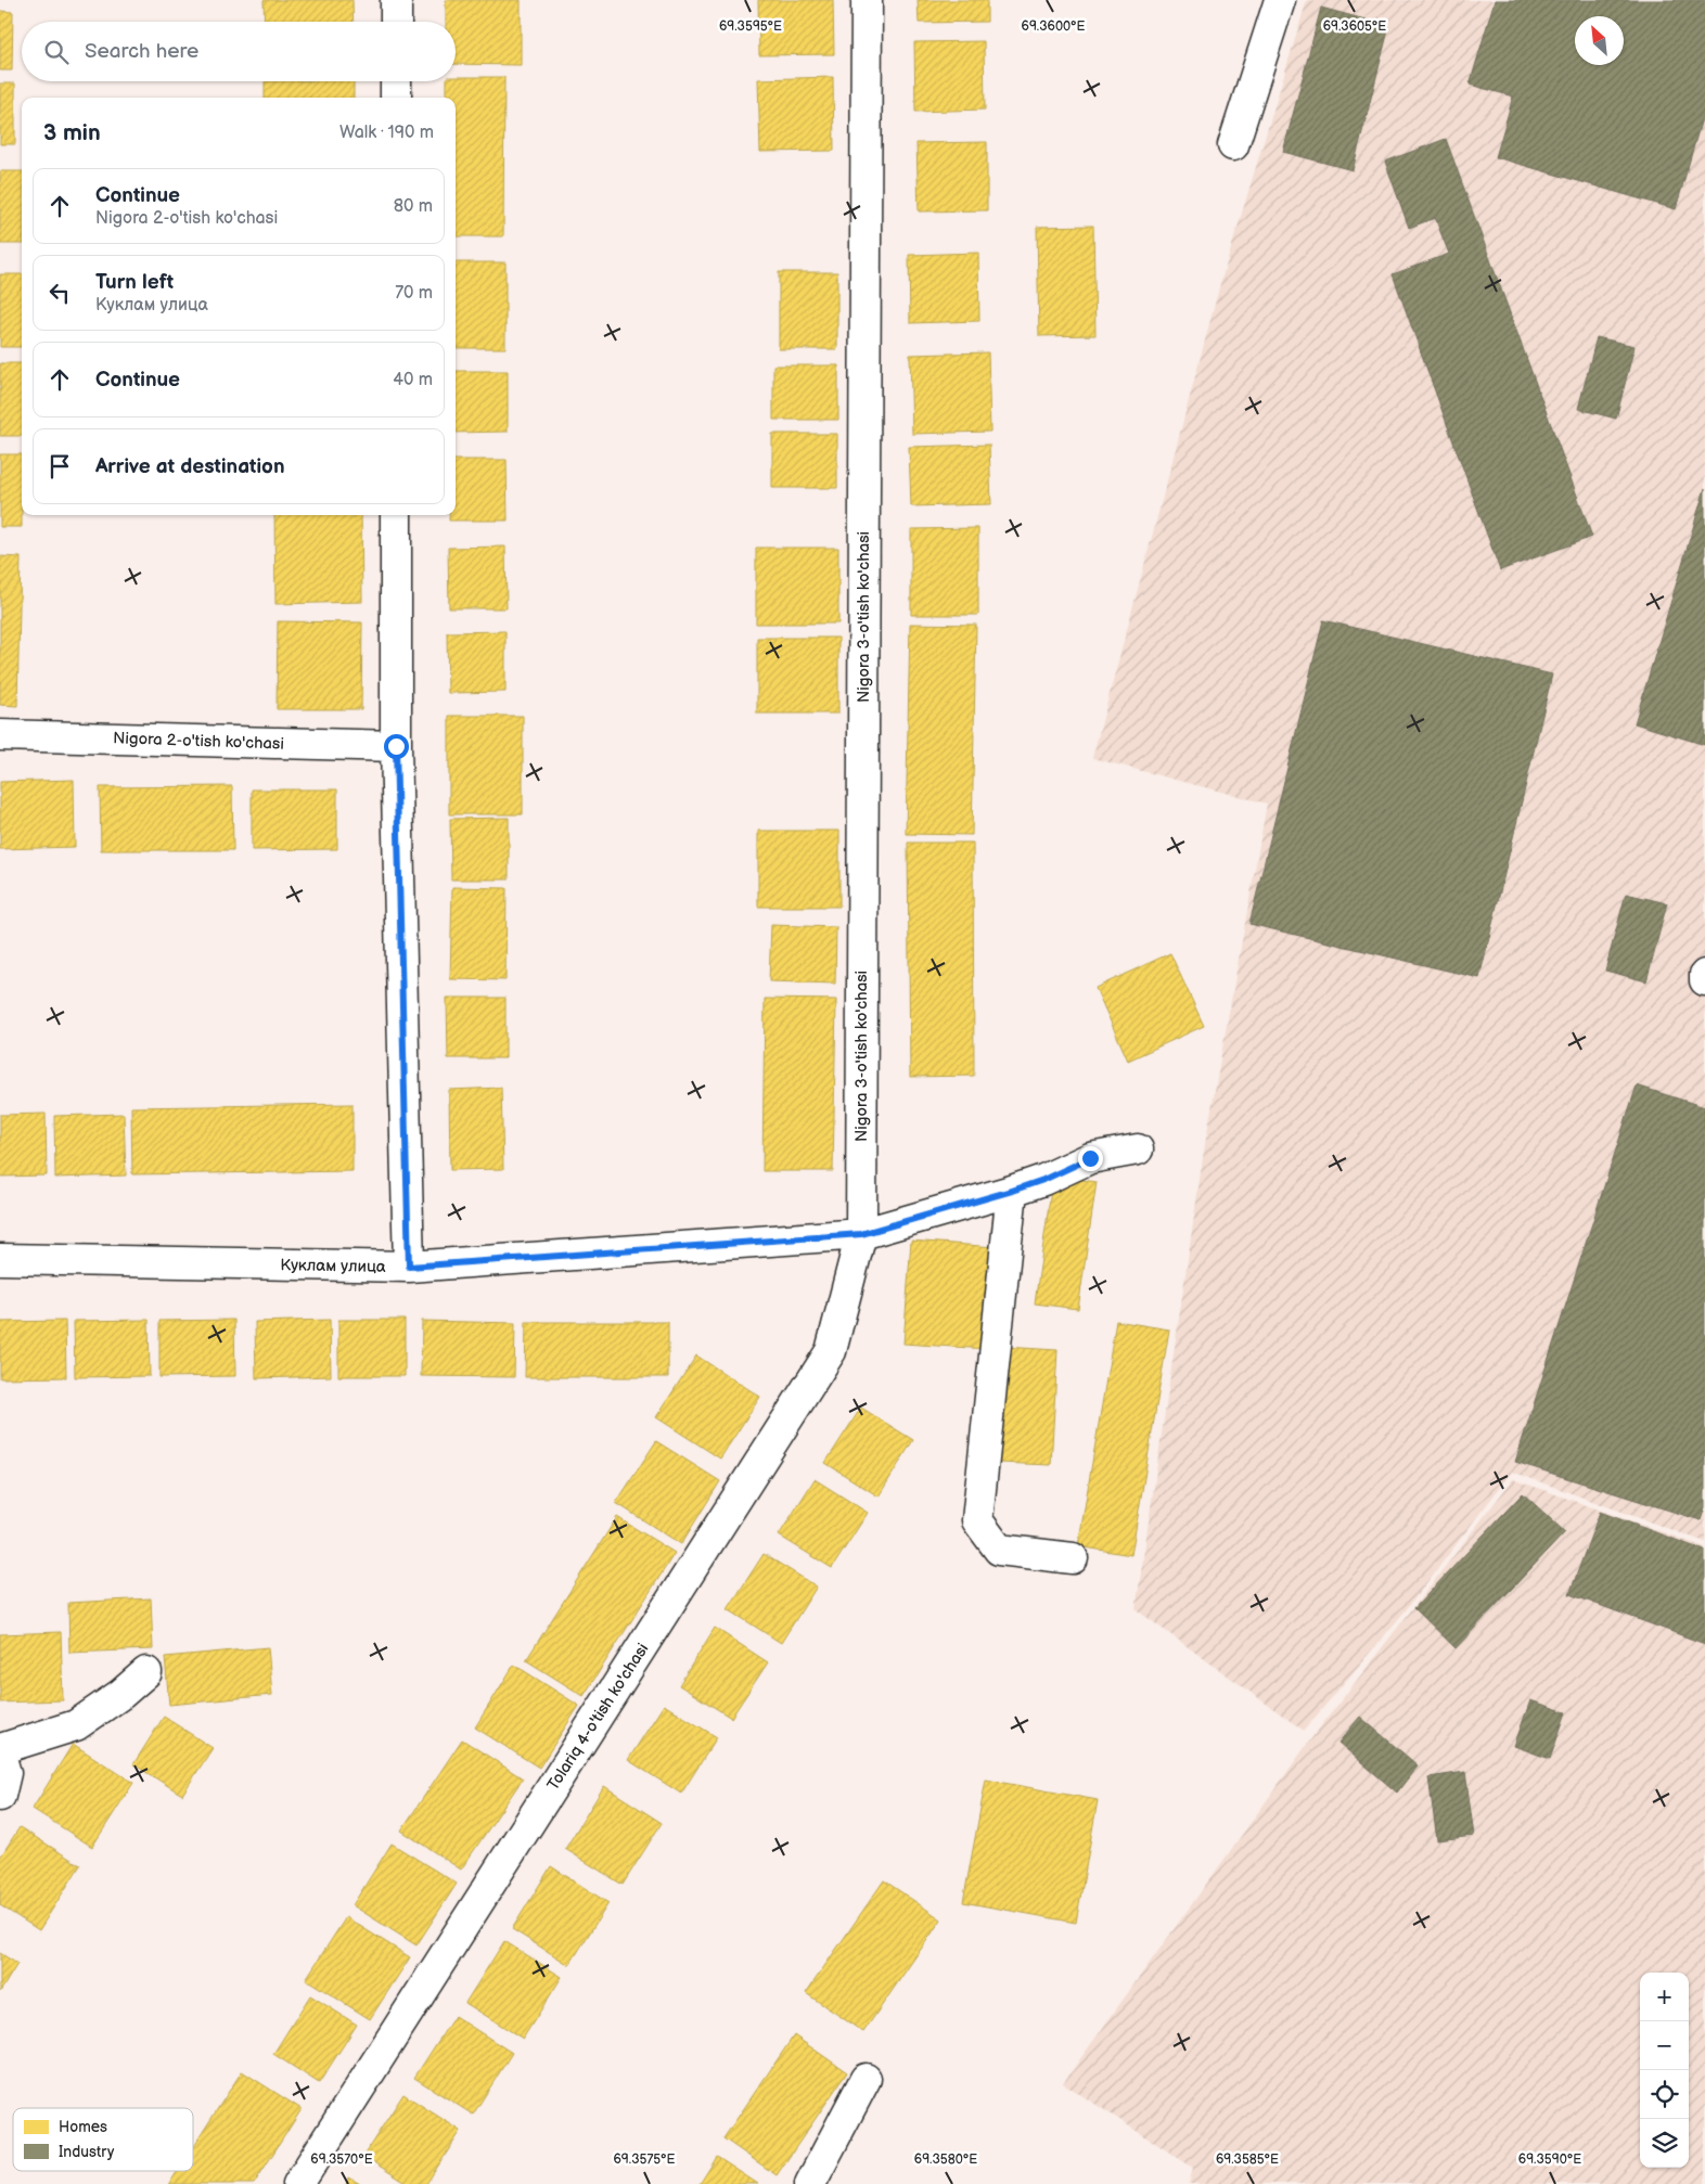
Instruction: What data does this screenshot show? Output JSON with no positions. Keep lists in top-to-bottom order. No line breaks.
{"streets":{"street":["Nigora 3-o'tish ko'chasi","Nigora 2-o'tish ko'chasi","Куклам улица","Tolariq 4-o'tish ko'chasi"]},"crossings":[["Nigora 3-o'tish ko'chasi","Куклам улица"],["Nigora 3-o'tish ko'chasi","Tolariq 4-o'tish ko'chasi"],["Куклам улица","Tolariq 4-o'tish ko'chasi"]],"legend":["Homes","Industry"],"north":"top left","page":{"search":"Search here","heading":["3 min","Walk · 190 m"],"list":[["Continue","Nigora 2-o'tish ko'chasi","80 m"],["Turn left","Куклам улица","70 m"],["Continue","40 m"],"Arrive at destination"],"map_buttons":["+","−"]},"coordinates":["69.3595°E","69.3600°E","69.3605°E","69.3570°E","69.3575°E","69.3580°E","69.3585°E","69.3590°E"]}
